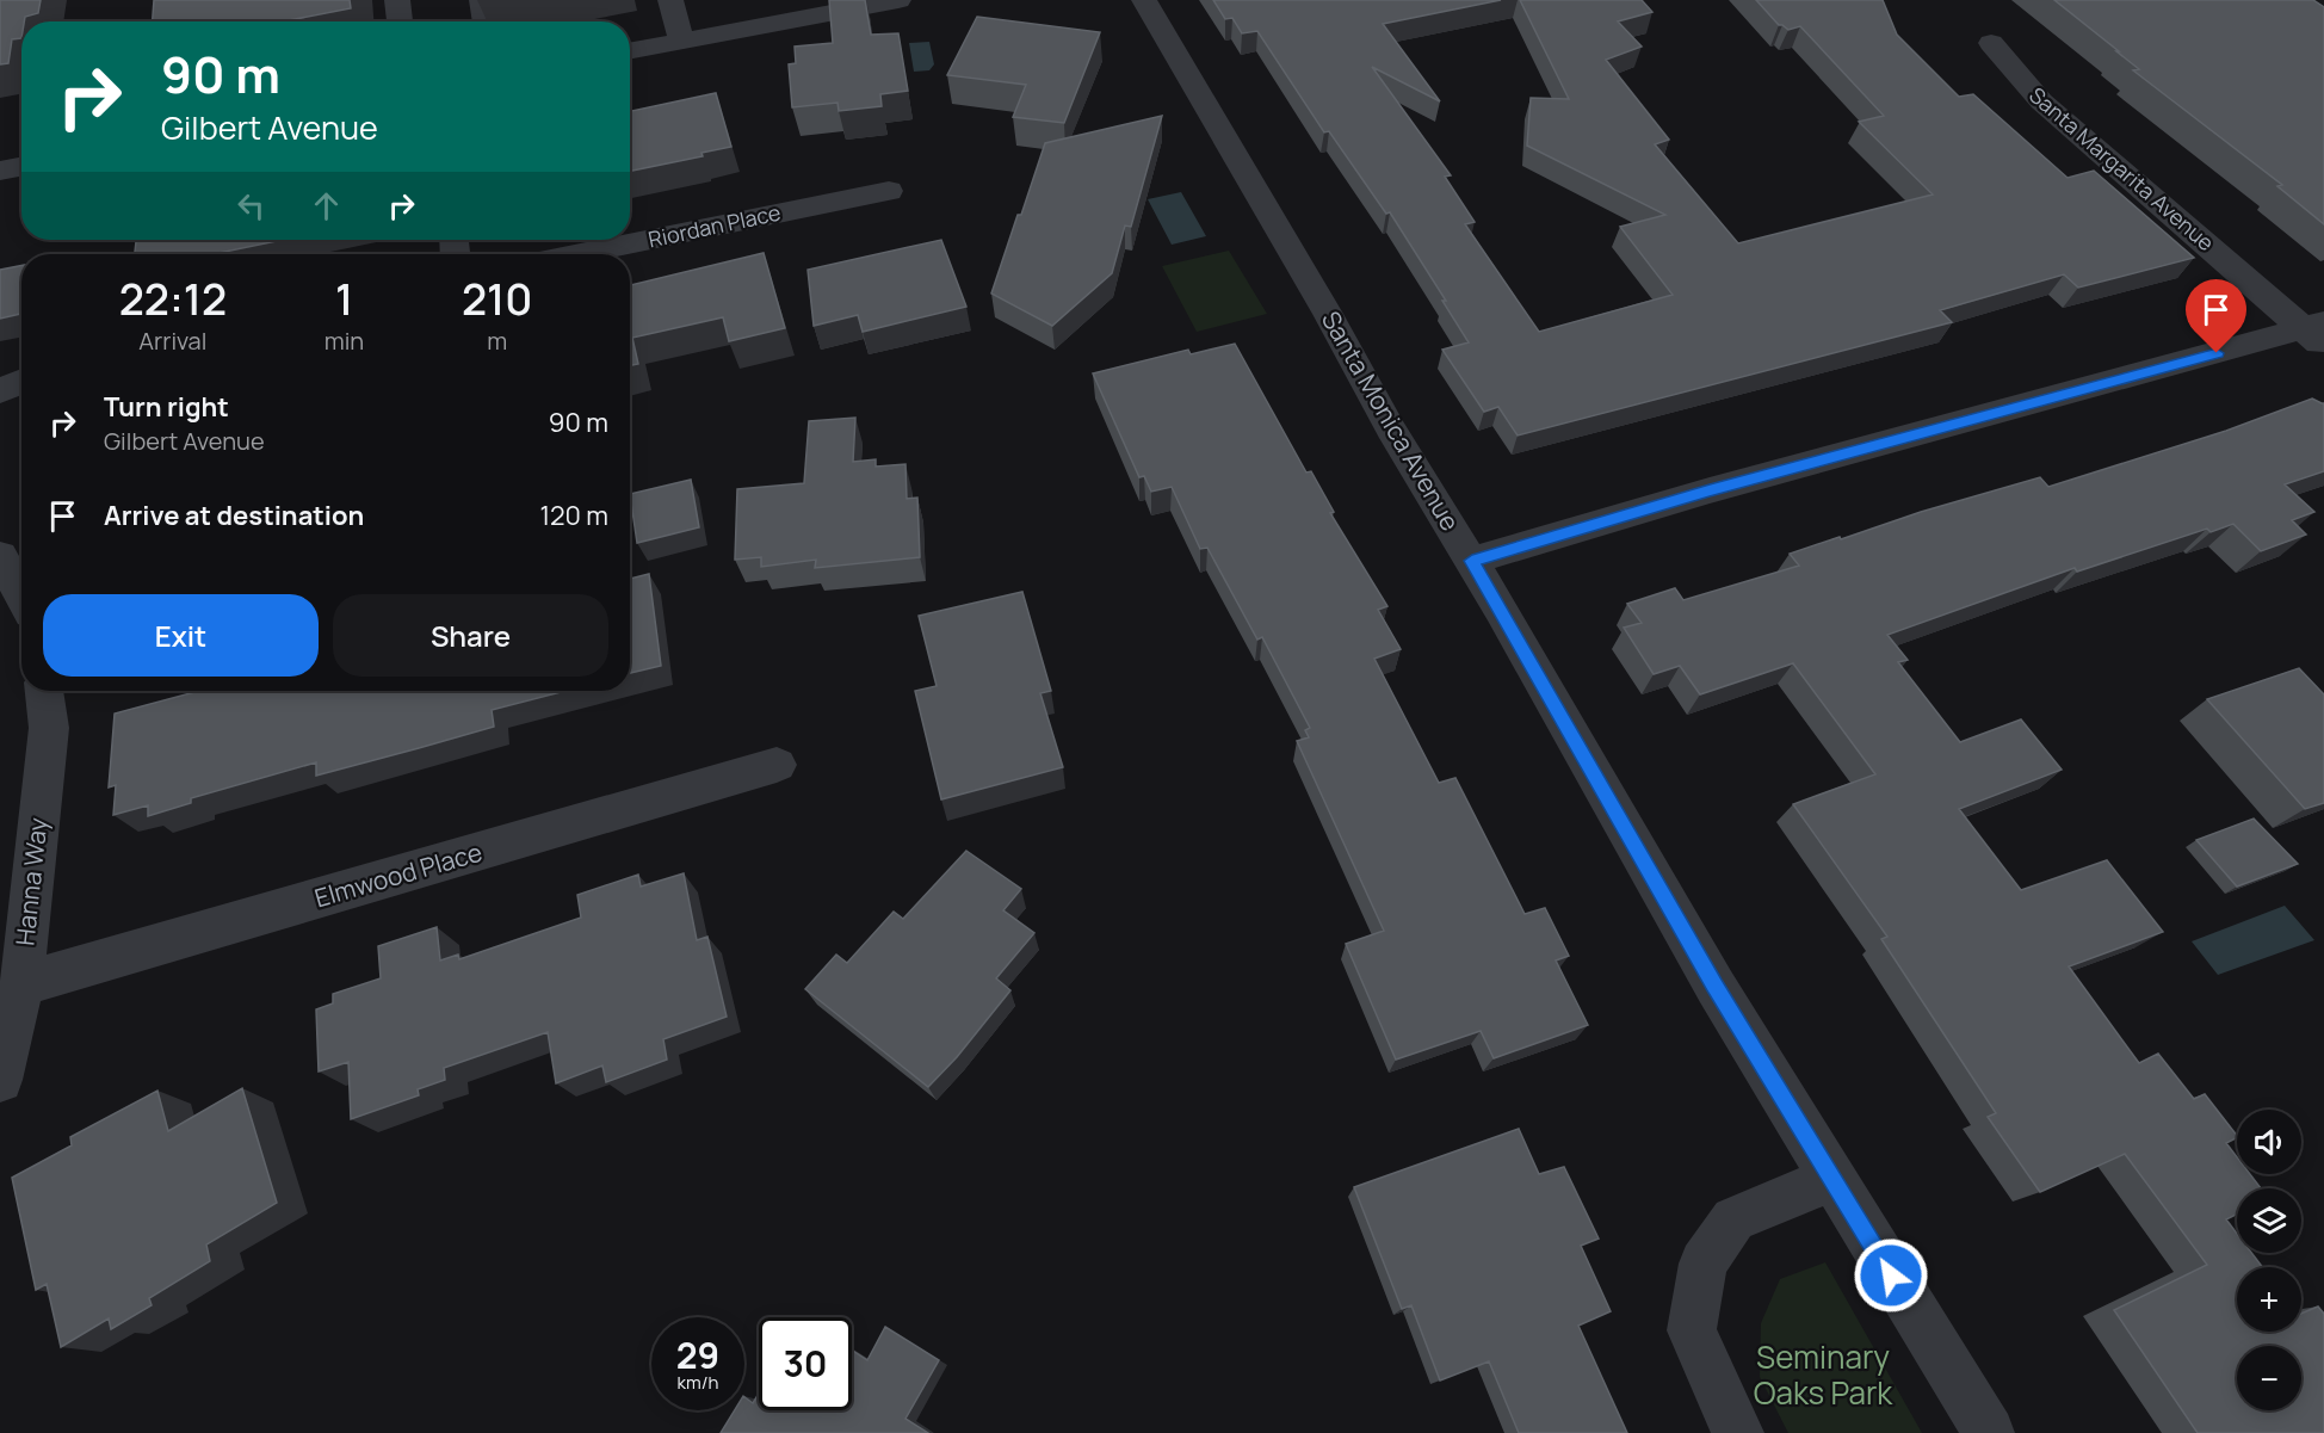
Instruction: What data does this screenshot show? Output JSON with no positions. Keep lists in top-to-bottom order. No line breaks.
{"streets":{"street":["Santa Margarita Avenue","Riordan Place","Santa Monica Avenue","Elmwood Place","Hanna Way"]},"crossings":[["Elmwood Place","Hanna Way"]],"parks":["Seminary Oaks Park"],"page":{"turn":["90 m","Gilbert Avenue"],"eta":["22:12","Arrival","1","min","210","m"],"list":[{"name":"Turn right","note":"Gilbert Avenue","value":"90 m"},{"name":"Arrive at destination","value":"120 m"}],"buttons":["Exit","Share"],"map_buttons":["+","−"],"speed":"29 km/h","limit":"30"}}
